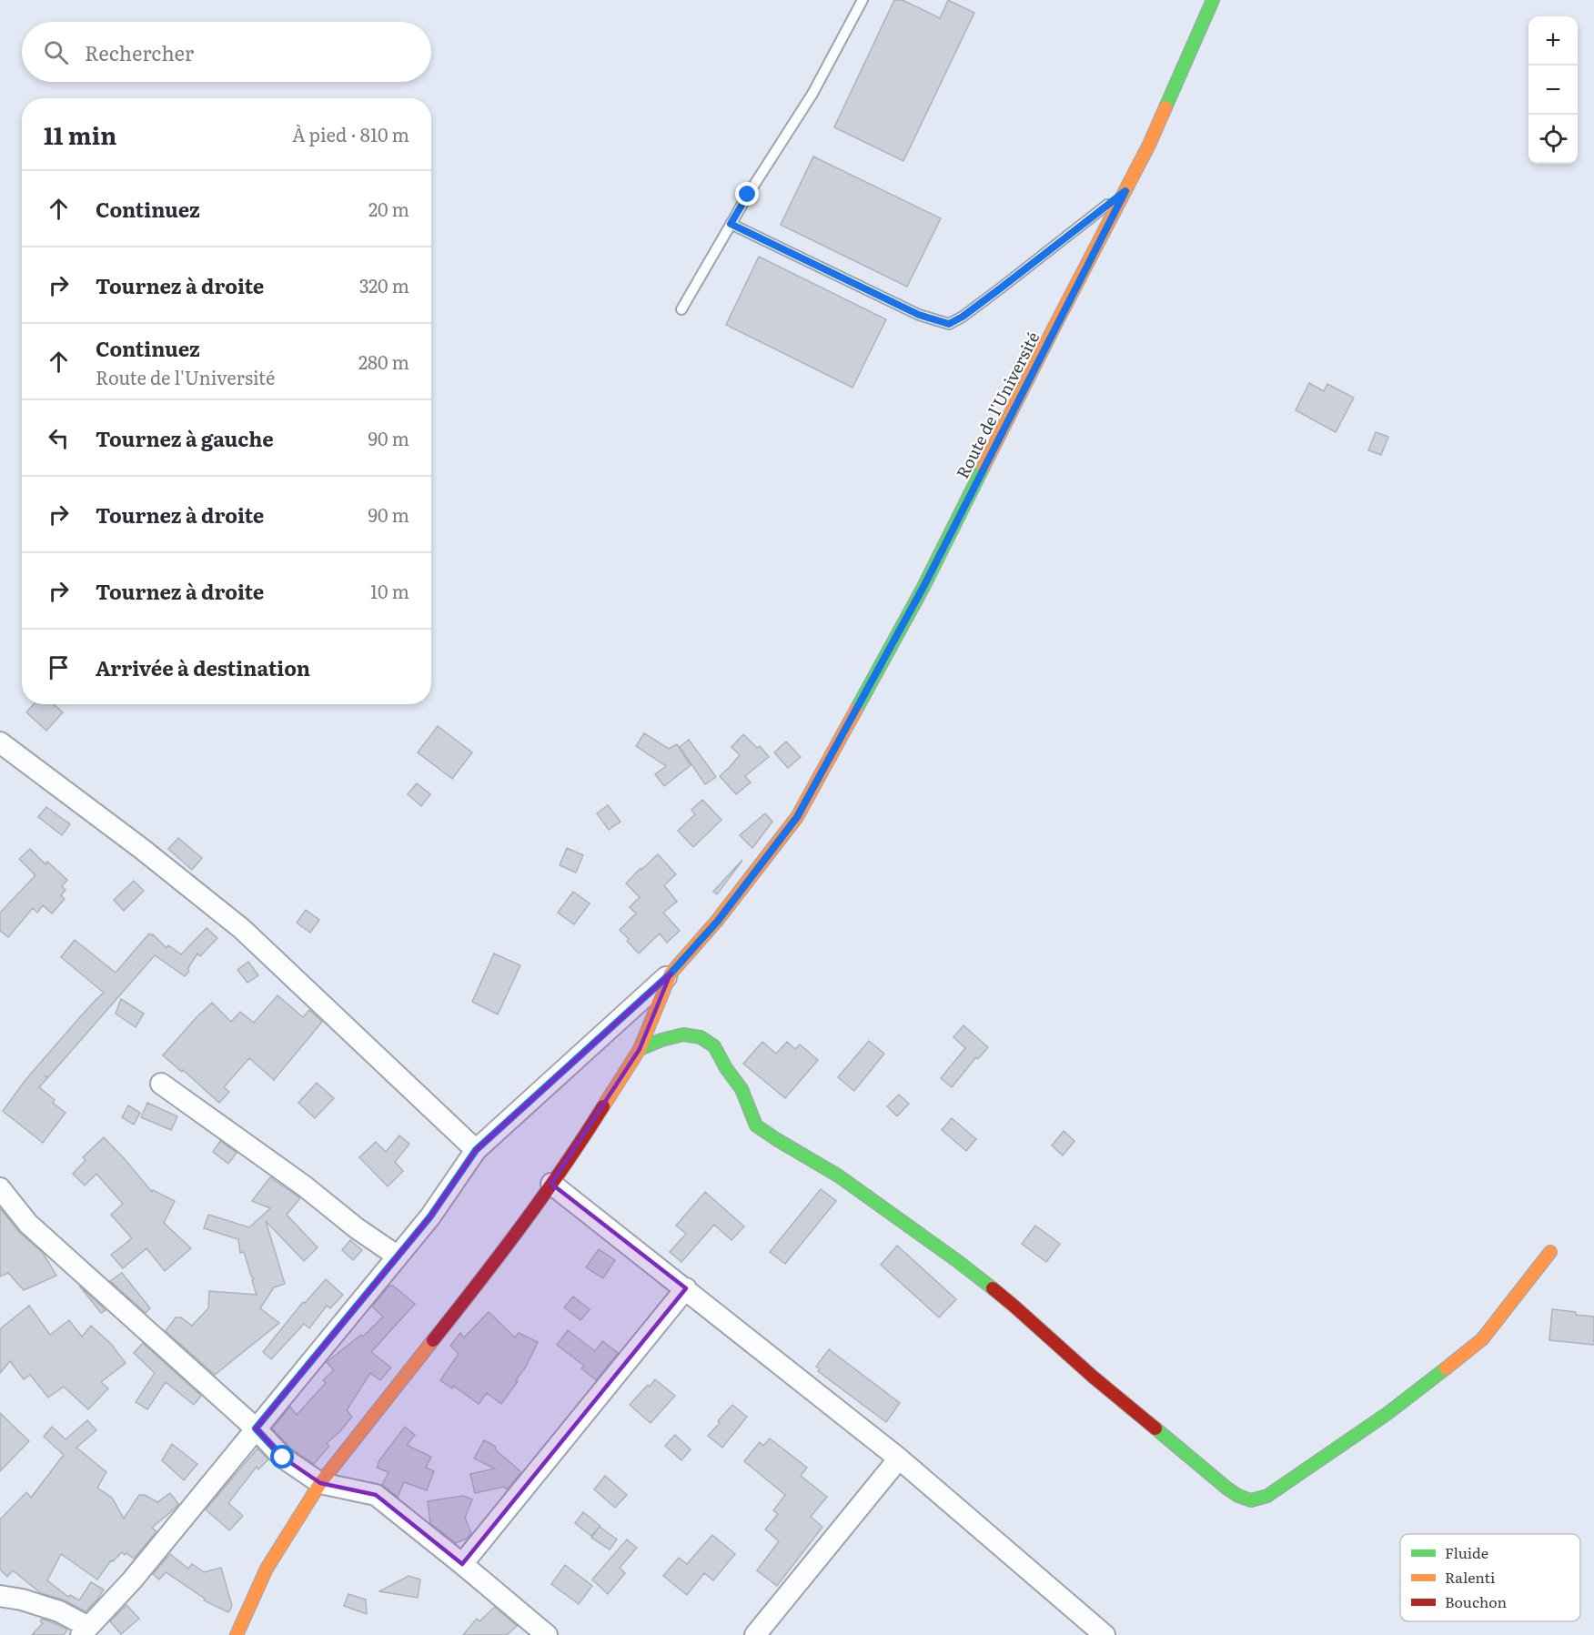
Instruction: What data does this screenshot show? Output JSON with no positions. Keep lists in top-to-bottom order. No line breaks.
{"streets":{"street":["Route de l'Université"]},"legend":["Fluide","Ralenti","Bouchon"],"page":{"map_buttons":["+","−"],"search":"Rechercher","heading":["11 min","À pied · 810 m"],"list":[["Continuez","20 m"],["Tournez à droite","320 m"],["Continuez","Route de l'Université","280 m"],["Tournez à gauche","90 m"],["Tournez à droite","90 m"],["Tournez à droite","10 m"],"Arrivée à destination"]}}
